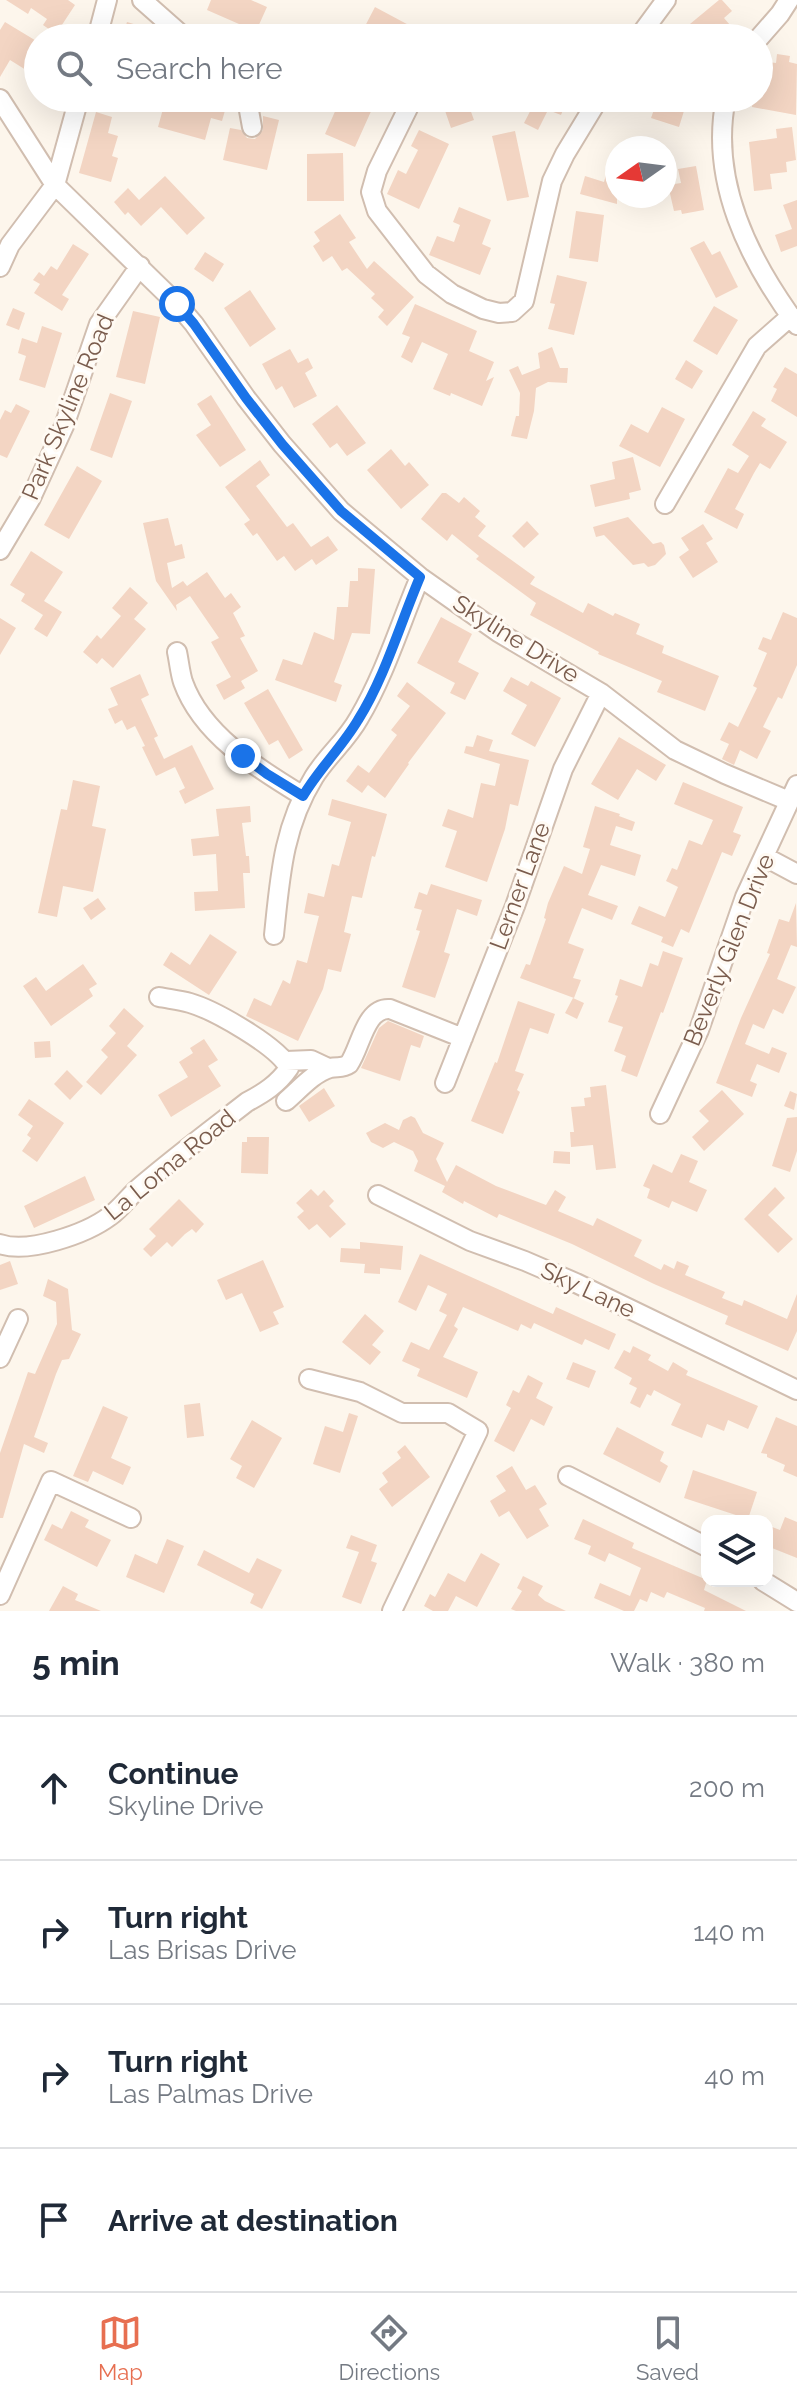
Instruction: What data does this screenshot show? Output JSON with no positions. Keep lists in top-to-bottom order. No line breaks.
{"streets":{"street":["Park Skyline Road","Skyline Drive","Lerner Lane","Beverly Glen Drive","La Loma Road","Sky Lane"]},"crossings":[["Park Skyline Road","Skyline Drive"],["Skyline Drive","Lerner Lane"],["Skyline Drive","Beverly Glen Drive"]],"north":"left","page":{"search":"Search here","heading":["5 min","Walk · 380 m"],"list":[["Continue","Skyline Drive","200 m"],["Turn right","Las Brisas Drive","140 m"],["Turn right","Las Palmas Drive","40 m"],"Arrive at destination"],"nav":["Map","Directions","Saved"]}}
